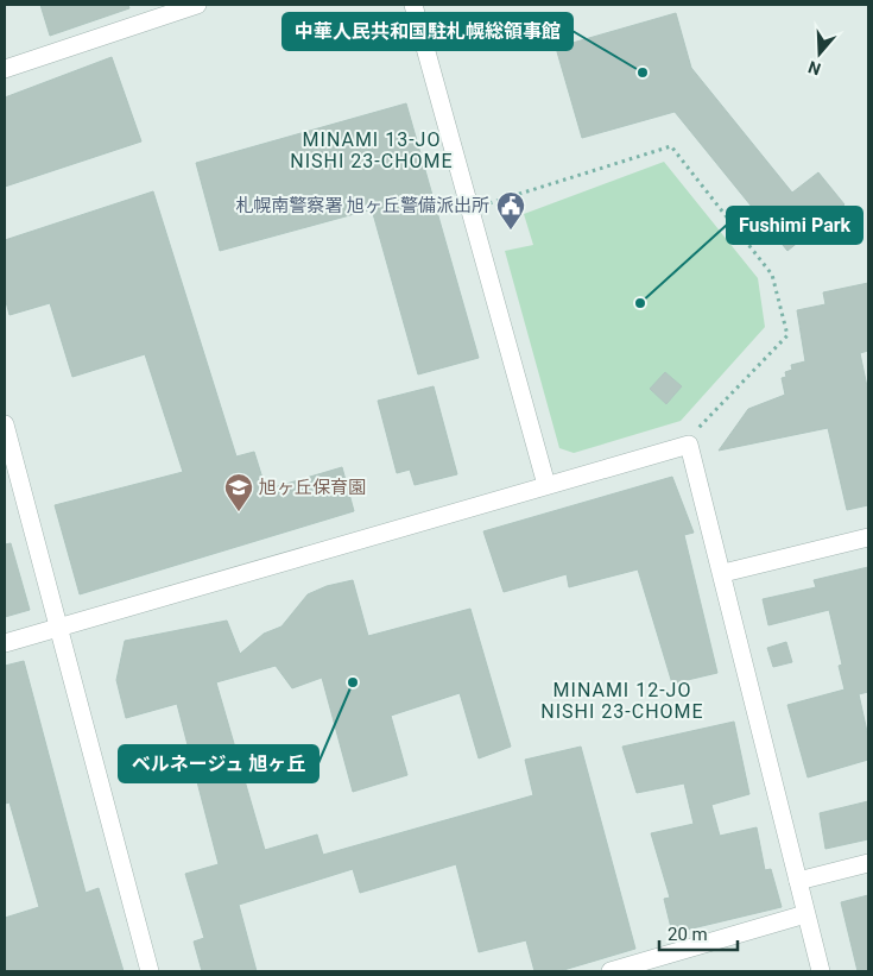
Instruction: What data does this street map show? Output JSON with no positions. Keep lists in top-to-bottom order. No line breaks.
{"districts":["MINAMI 13-JO NISHI 23-CHOME","MINAMI 12-JO NISHI 23-CHOME"],"places":{"other":["中華人民共和国駐札幌総領事館","Fushimi Park","ベルネージュ 旭ヶ丘"],"public building":["札幌南警察署 旭ヶ丘警備派出所"],"school or university":["旭ヶ丘保育園"]},"scale_bar":"20 m","north":"bottom"}
